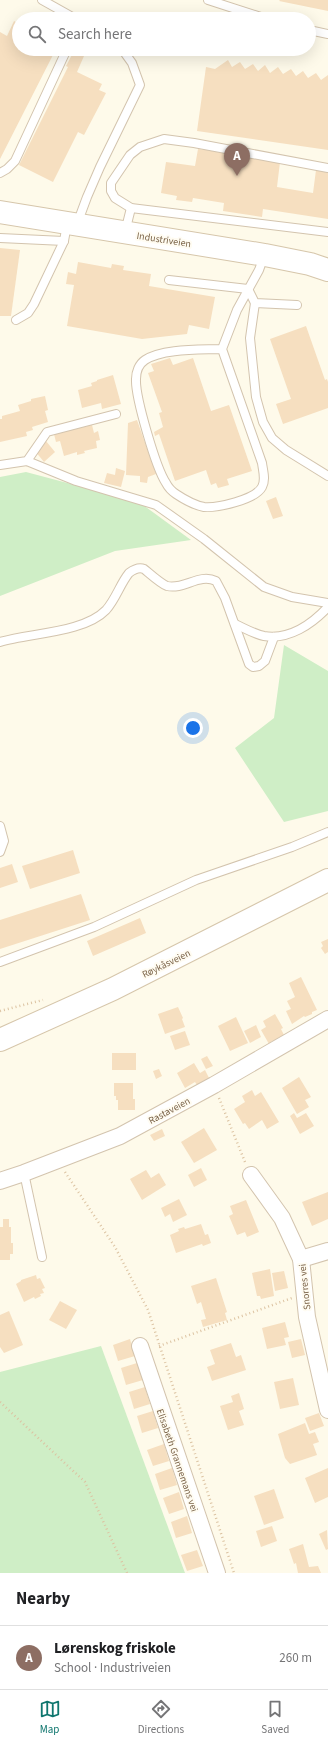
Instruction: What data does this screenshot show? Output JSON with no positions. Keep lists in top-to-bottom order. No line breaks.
{"streets":{"main road":["Industriveien","Røykåsveien"],"street":["Rastaveien","Snorres vei","Elisabeth Grannemans vei"]},"page":{"search":"Search here","pins":"A","heading":"Nearby","list":[{"mark":"A","name":"Lørenskog friskole","note":"School · Industriveien","value":"260 m"}],"nav":["Map","Directions","Saved"]}}
